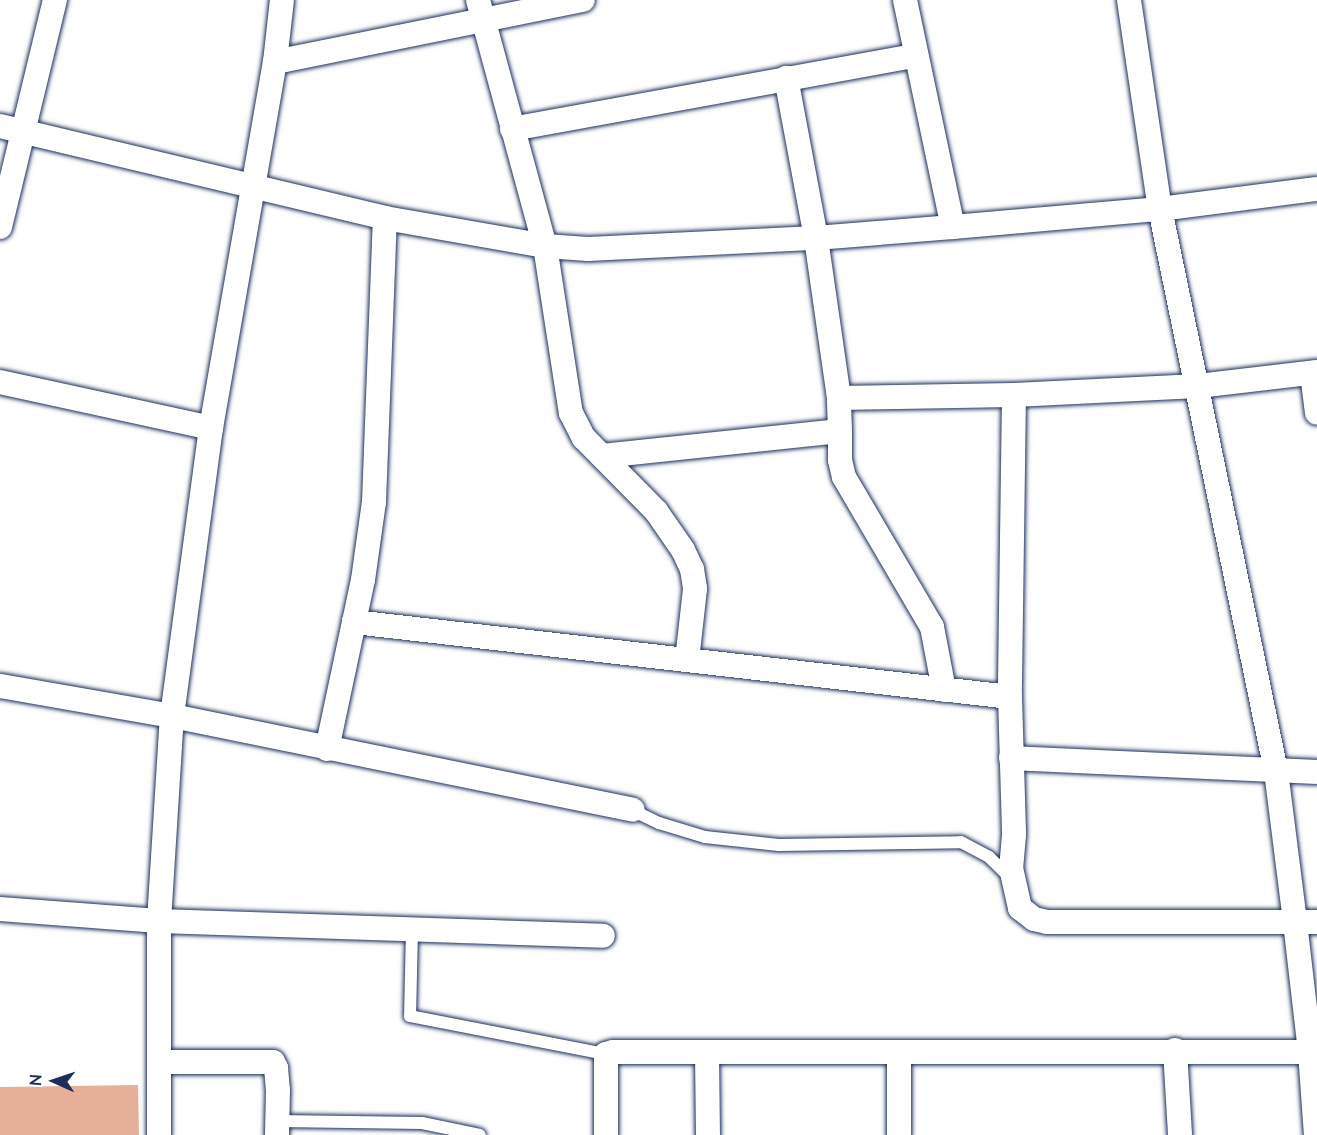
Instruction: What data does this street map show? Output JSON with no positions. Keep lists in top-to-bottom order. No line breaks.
{"north":"left"}
